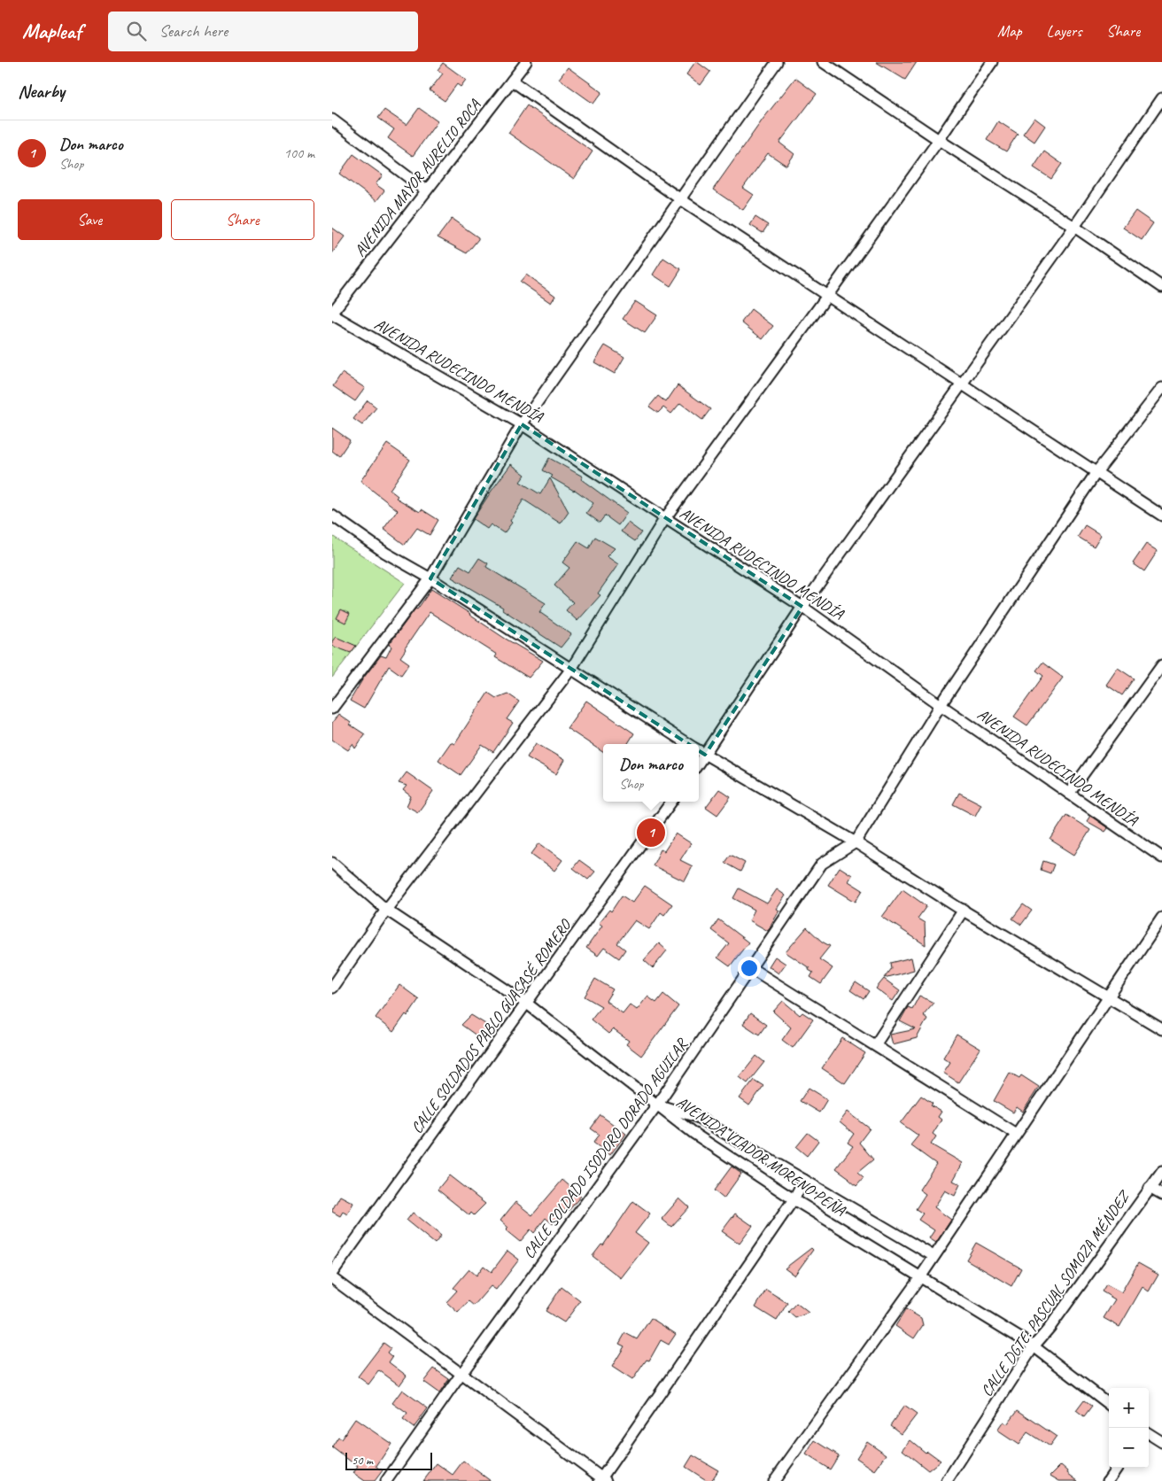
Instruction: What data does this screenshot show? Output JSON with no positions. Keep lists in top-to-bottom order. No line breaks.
{"streets":{"street":["AVENIDA MAYOR AURELIO ROCA","AVENIDA RUDECINDO MENDÍA","CALLE SOLDADOS PABLO GUASASÉ ROMERO","CALLE SOLDADO ISODORO DORADO AGUILAR","AVENIDA VIADOR MORENO PEÑA","CALLE DGTE. PASCUAL SOMOZA MÉNDEZ"]},"crossings":[["AVENIDA MAYOR AURELIO ROCA","AVENIDA RUDECINDO MENDÍA"],["CALLE SOLDADO ISODORO DORADO AGUILAR","AVENIDA VIADOR MORENO PEÑA"],["AVENIDA VIADOR MORENO PEÑA","CALLE DGTE. PASCUAL SOMOZA MÉNDEZ"]],"scale_bar":"50 m","page":{"header":"Mapleaf","search":"Search here","nav":["Map","Layers","Share"],"heading":"Nearby","list":[{"mark":"1","name":"Don marco","note":"Shop","value":"100 m"}],"buttons":["Save","Share"],"popup":["Don marco","Shop"],"pins":"1","map_buttons":["+","−"],"scale":"50 m"}}
